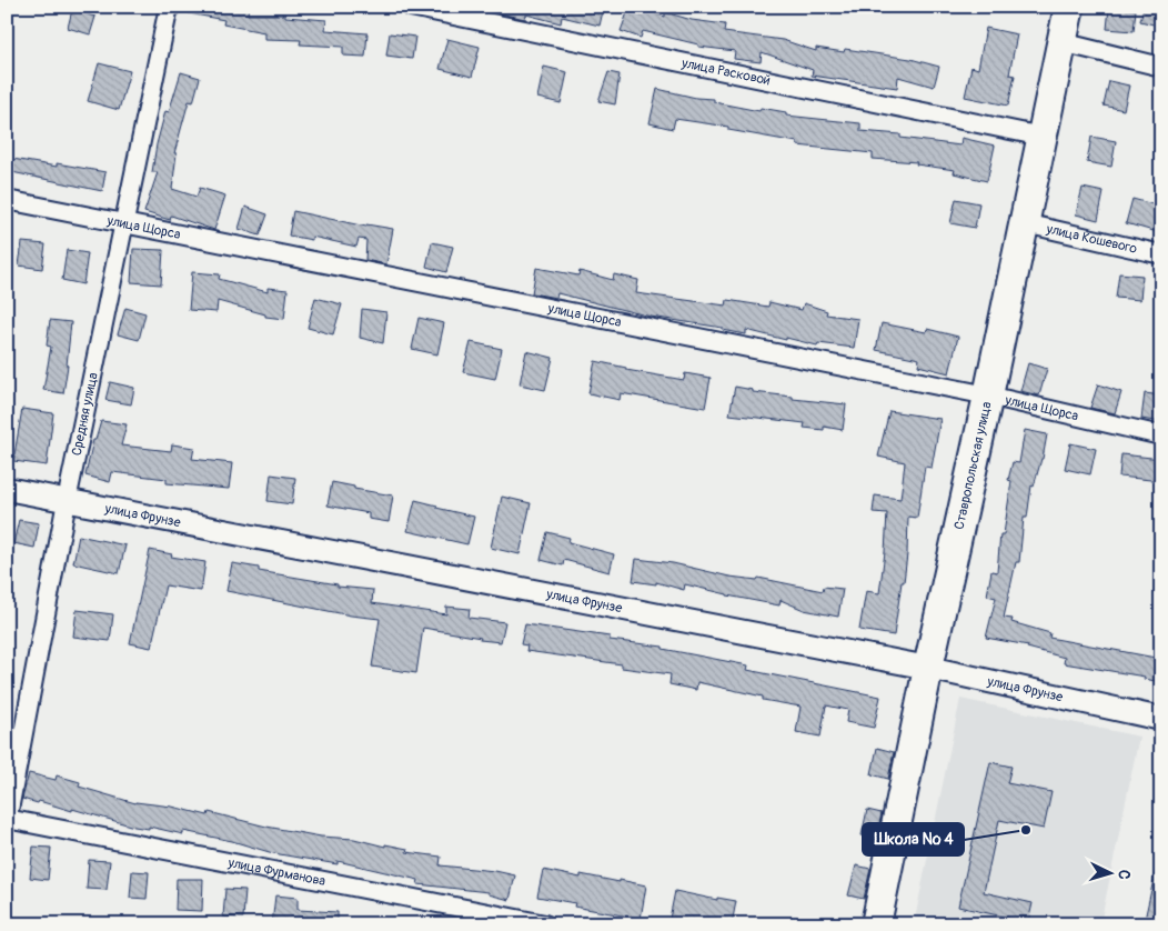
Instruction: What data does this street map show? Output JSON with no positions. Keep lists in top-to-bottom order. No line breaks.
{"streets":{"main road":["Ставропольская улица"],"street":["улица Расковой","улица Щорса","улица Кошевого","Средняя улица","улица Фрунзе","улица Фурманова"]},"crossings":[["улица Расковой","Ставропольская улица"],["улица Щорса","Средняя улица"],["улица Щорса","Ставропольская улица"],["улица Кошевого","Ставропольская улица"],["Средняя улица","улица Фрунзе"],["Средняя улица","улица Фурманова"],["Ставропольская улица","улица Фрунзе"]],"places":["Школа № 4"],"north":"right"}
